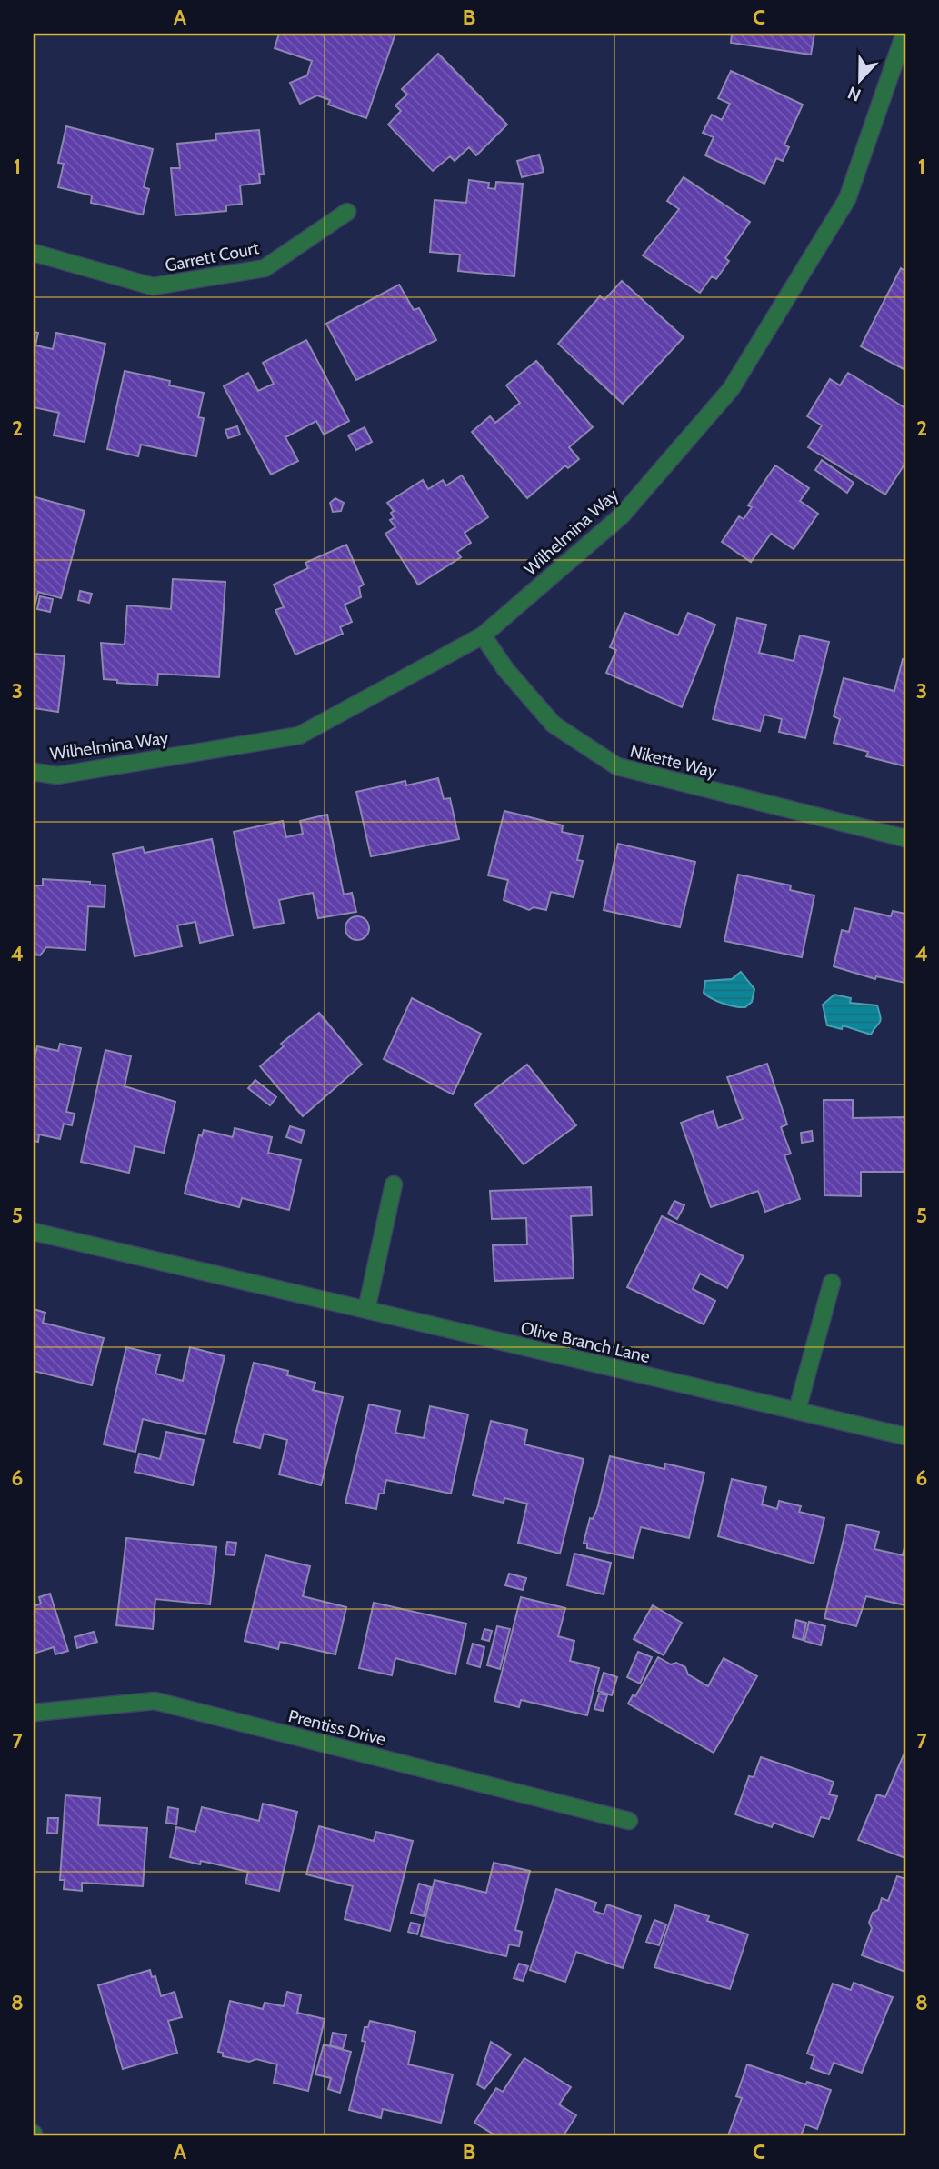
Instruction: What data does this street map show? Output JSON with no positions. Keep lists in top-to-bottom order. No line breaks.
{"streets":{"street":["Garrett Court","Wilhelmina Way","Nikette Way","Olive Branch Lane","Prentiss Drive"]},"crossings":[["Wilhelmina Way","Nikette Way"]],"north":"bottom","grid":{"columns":["A","B","C"],"rows":["1","2","3","4","5","6","7","8"]}}
